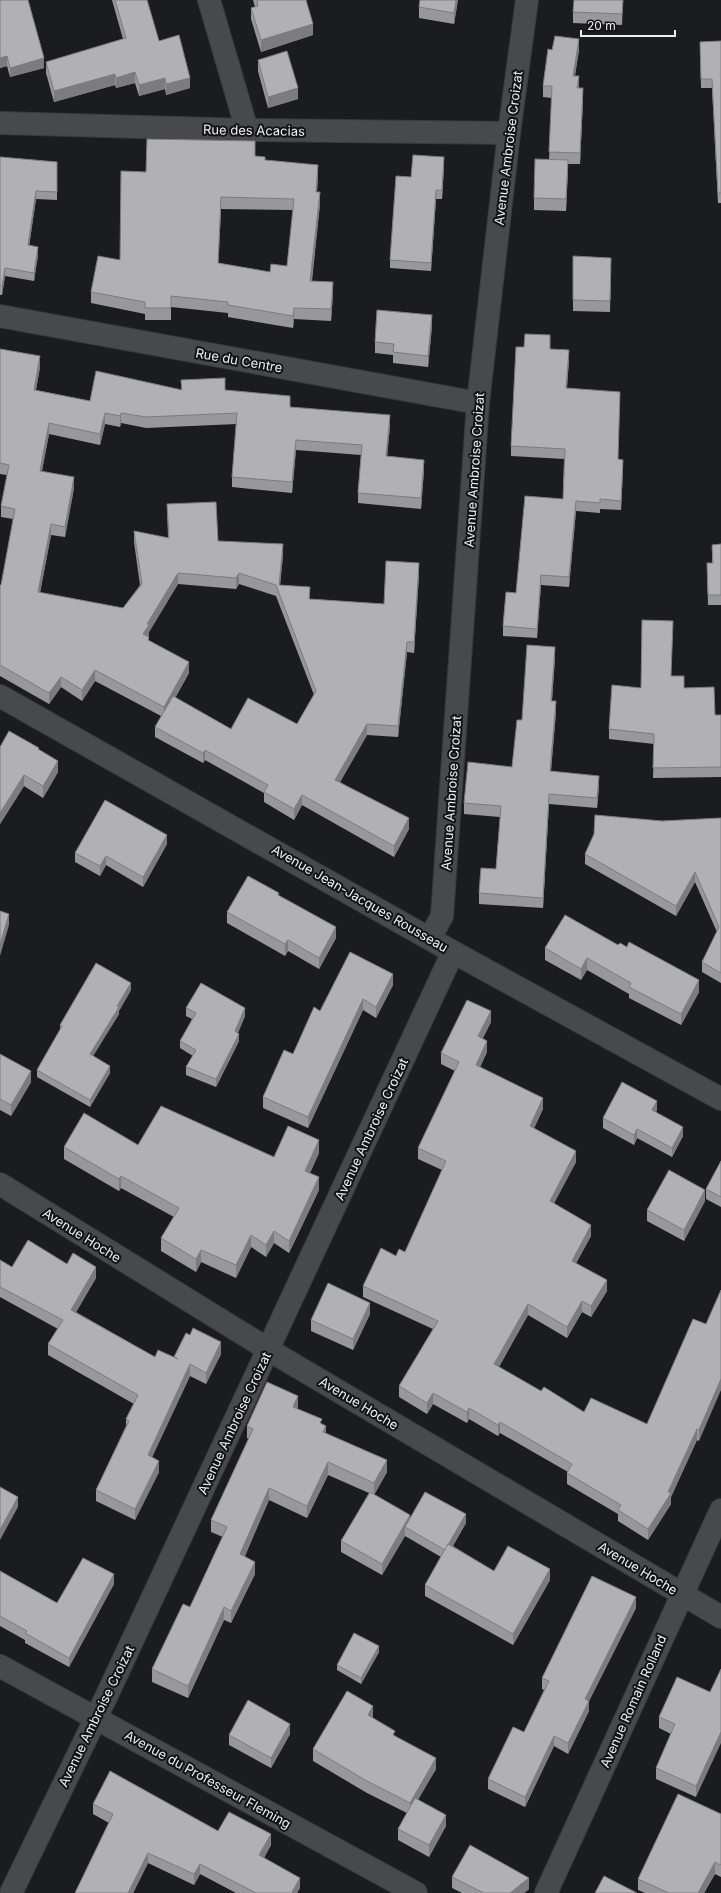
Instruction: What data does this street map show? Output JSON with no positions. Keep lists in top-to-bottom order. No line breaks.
{"streets":{"street":["Rue des Acacias","Avenue Ambroise Croizat","Rue du Centre","Avenue Jean-Jacques Rousseau","Avenue Hoche","Avenue Romain Rolland","Avenue du Professeur Fleming"]},"crossings":[["Rue des Acacias","Avenue Ambroise Croizat"],["Avenue Ambroise Croizat","Rue du Centre"],["Avenue Ambroise Croizat","Avenue Jean-Jacques Rousseau"],["Avenue Ambroise Croizat","Avenue Hoche"],["Avenue Ambroise Croizat","Avenue du Professeur Fleming"],["Avenue Hoche","Avenue Romain Rolland"]],"scale_bar":"20 m"}
